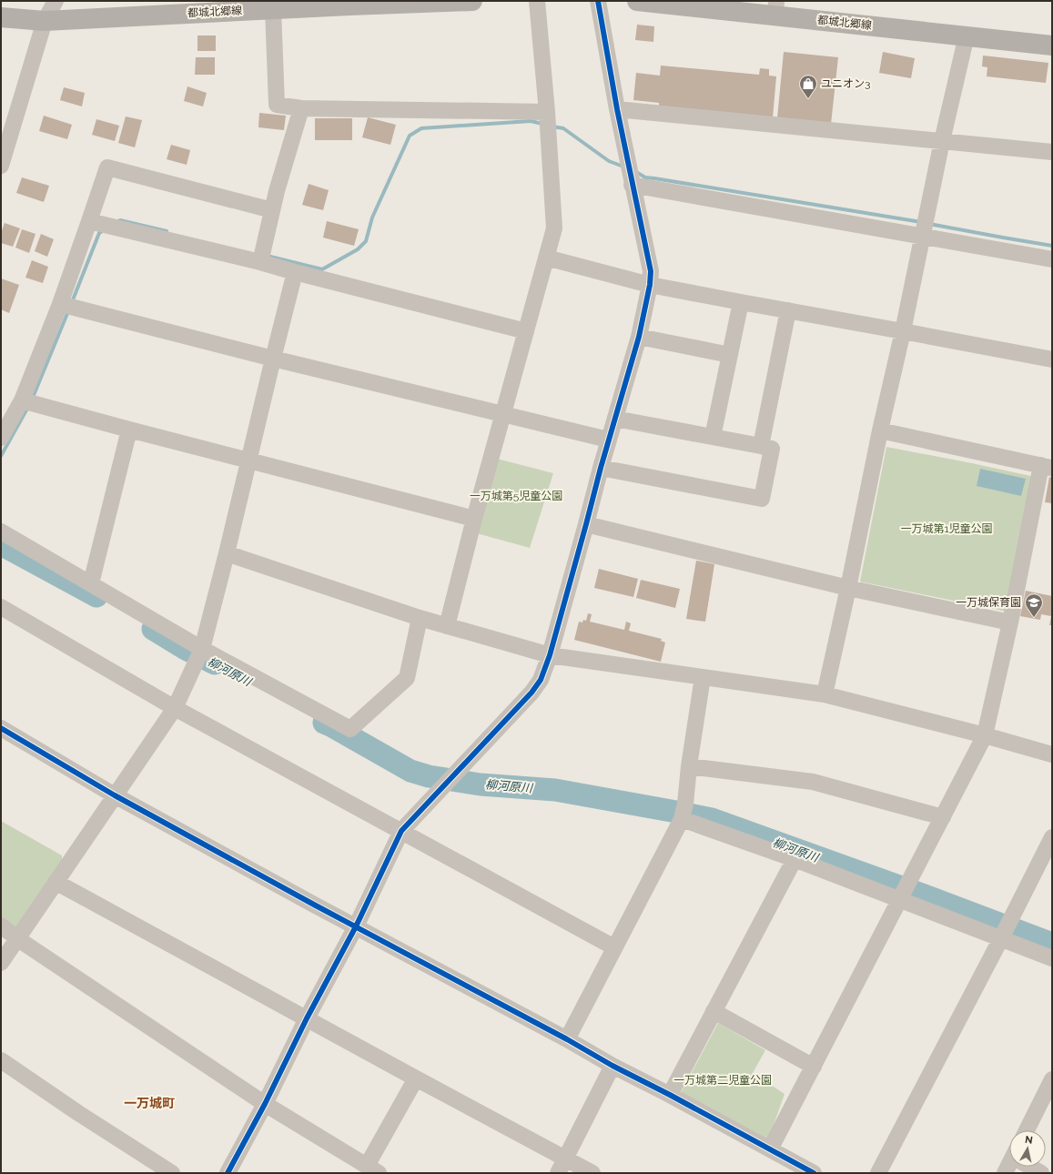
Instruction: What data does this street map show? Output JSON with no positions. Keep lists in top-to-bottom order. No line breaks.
{"streets":{"main road":["都城北郷線"]},"districts":["一万城町"],"water":["柳河原川"],"parks":["一万城第5児童公園","一万城第1児童公園","一万城第二児童公園"],"places":{"shop":["ユニオン3"],"school or university":["一万城保育園"]},"north":"top"}
